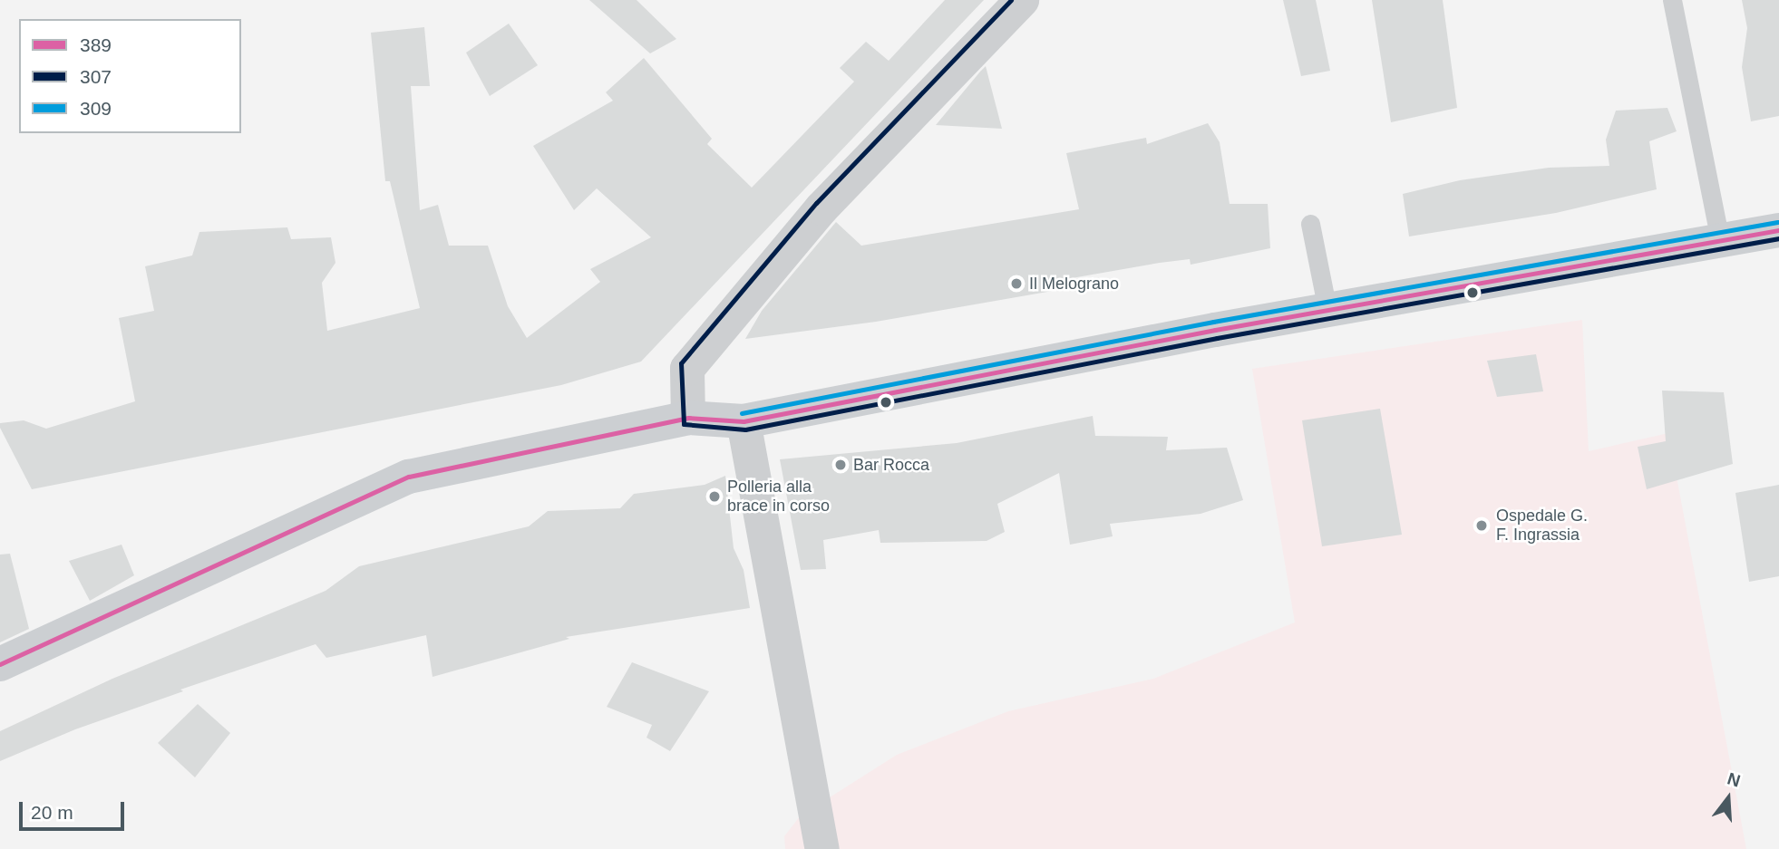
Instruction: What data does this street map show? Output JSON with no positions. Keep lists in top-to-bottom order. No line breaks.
{"places":["Il Melograno","Bar Rocca","Polleria alla brace in corso","Ospedale G. F. Ingrassia"],"lines":["transit line 307","transit line 309","transit line 389"],"legend":["389","307","309"],"scale_bar":"20 m","north":"top"}
